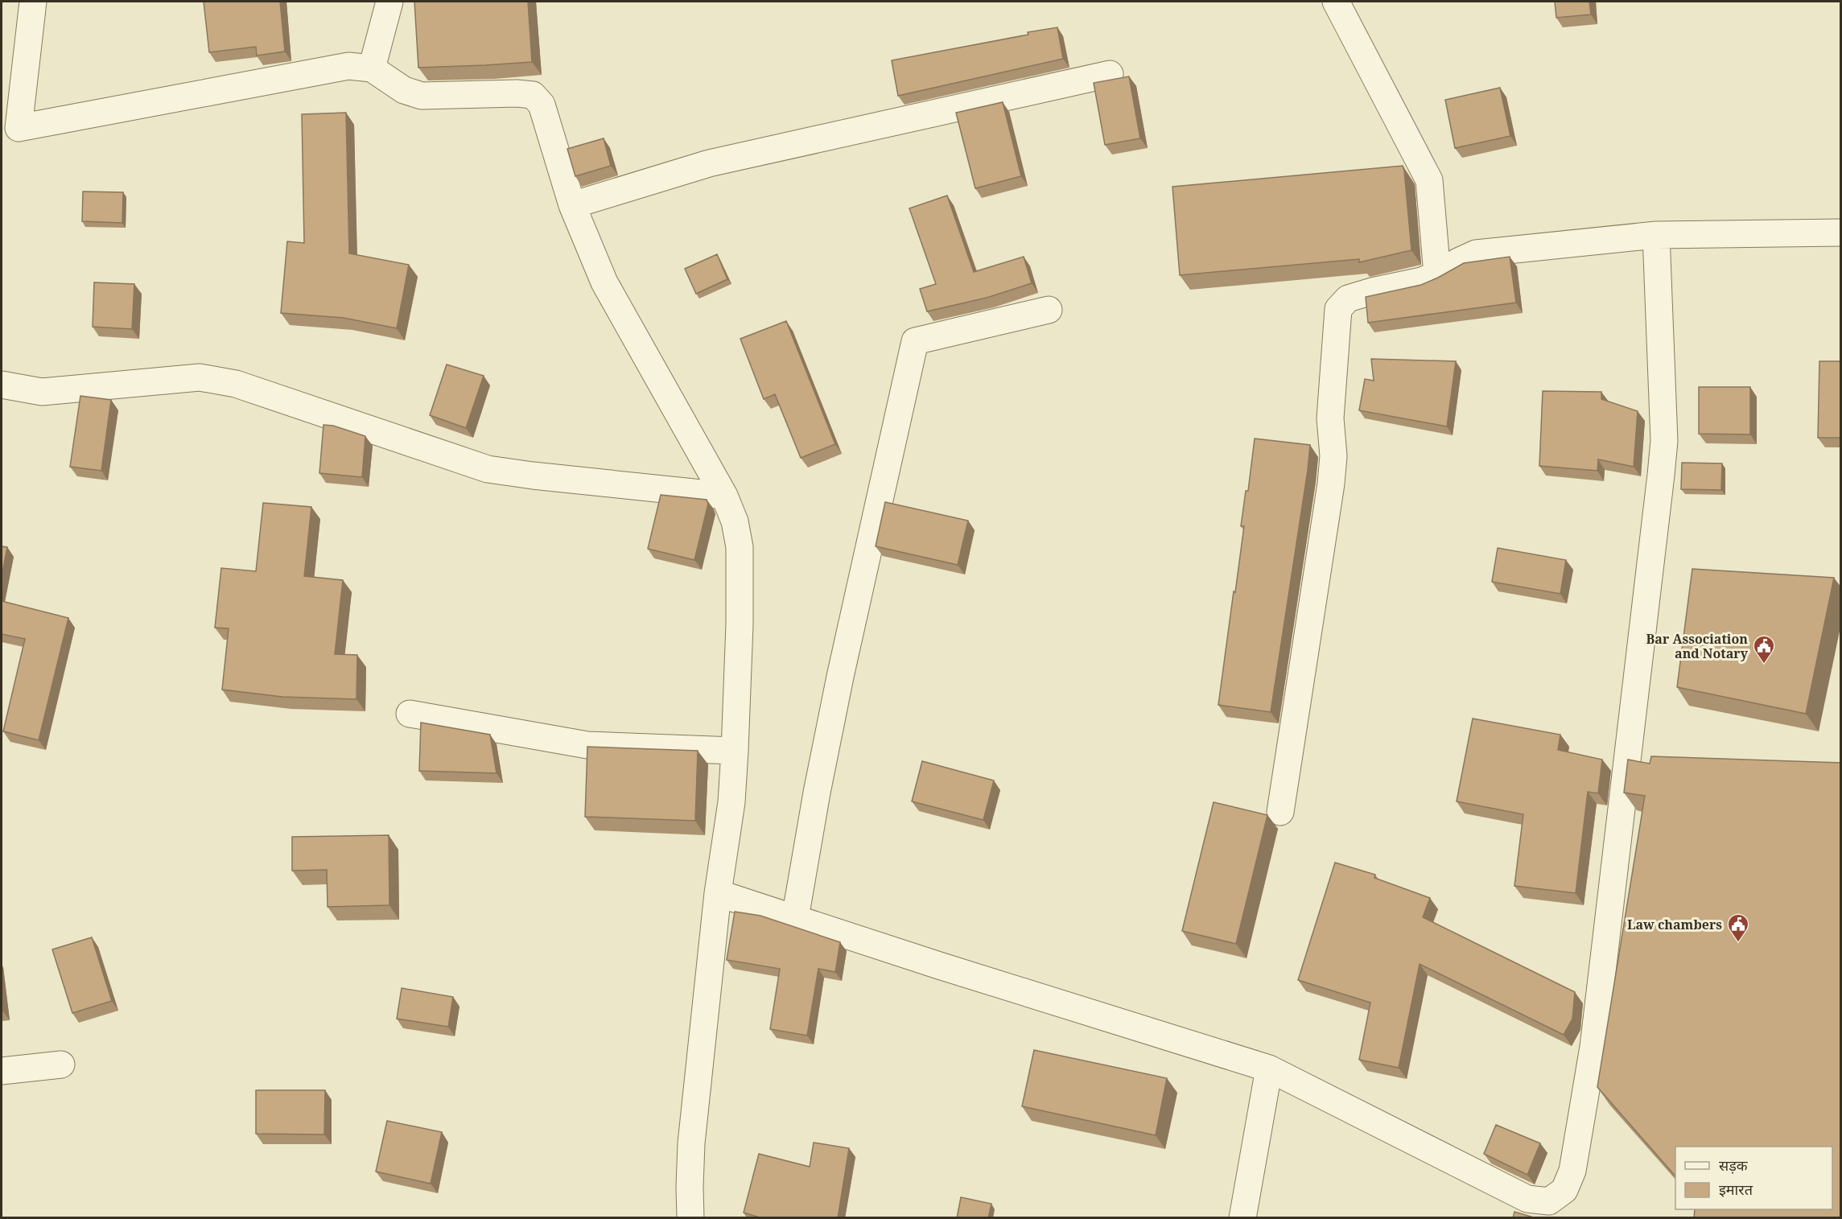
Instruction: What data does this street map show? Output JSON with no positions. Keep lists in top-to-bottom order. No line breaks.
{"places":{"public building":["Bar Association and Notary","Law chambers"]},"legend":["सड़क","इमारत"]}
